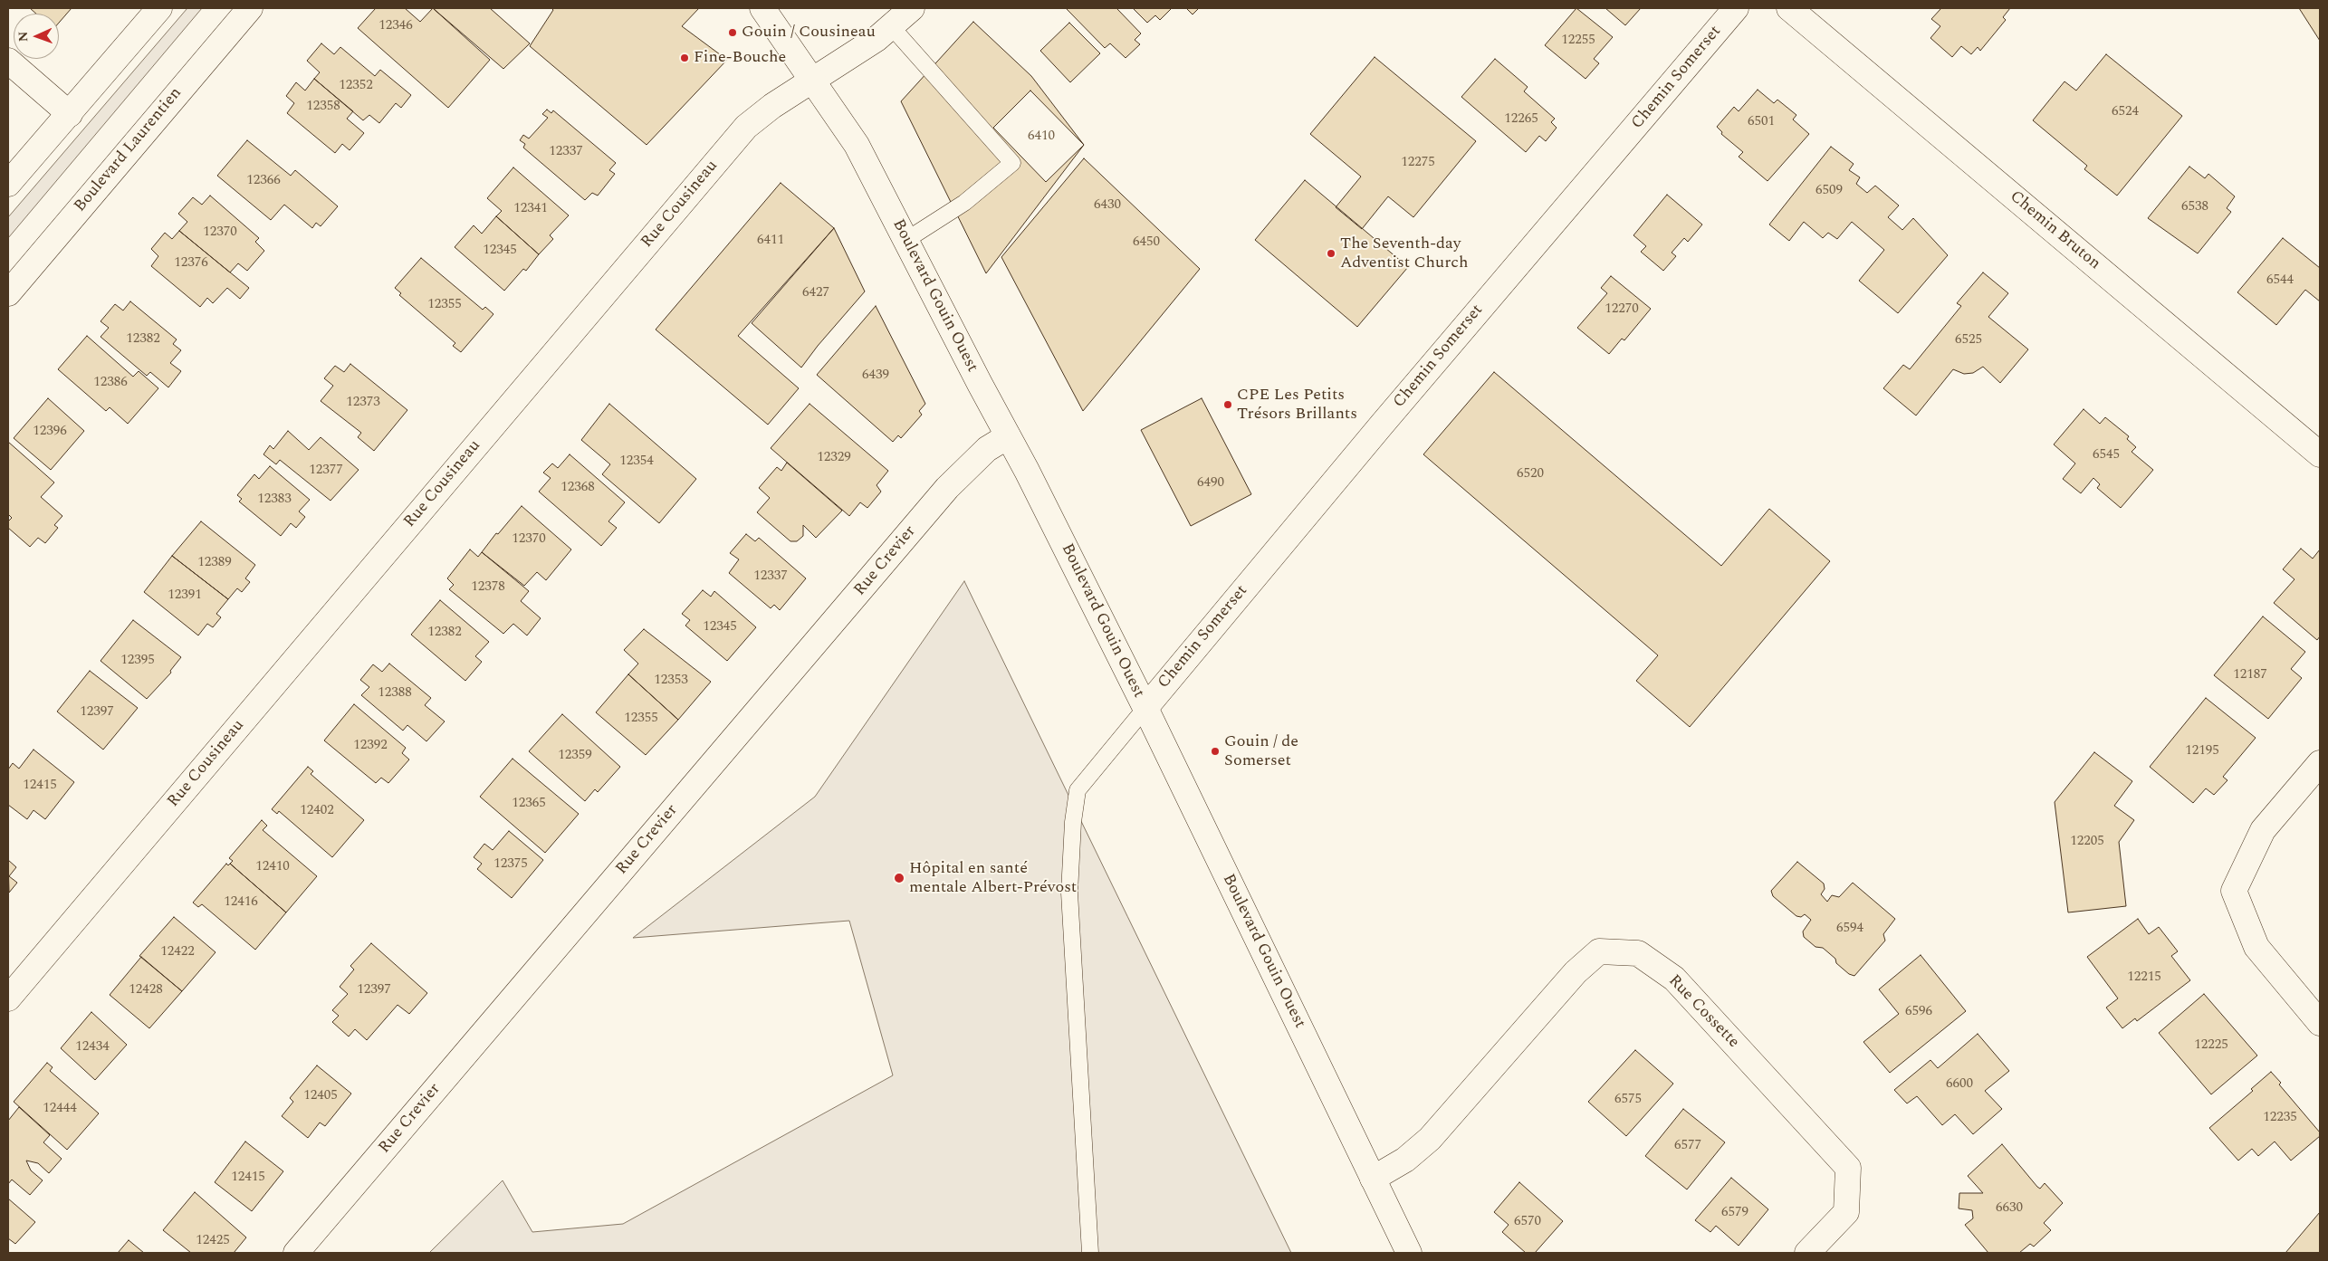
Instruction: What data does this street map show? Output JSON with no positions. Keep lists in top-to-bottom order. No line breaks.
{"streets":{"street":["Chemin Somerset","Boulevard Laurentien","Rue Cousineau","Chemin Bruton","Boulevard Gouin Ouest","Rue Crevier","Rue Cossette"]},"crossings":[["Chemin Somerset","Boulevard Gouin Ouest"],["Rue Cousineau","Boulevard Gouin Ouest"],["Boulevard Gouin Ouest","Rue Crevier"],["Boulevard Gouin Ouest","Rue Cossette"]],"places":["Gouin / Cousineau","Fine-Bouche","The Seventh-day Adventist Church","CPE Les Petits Trésors Brillants","Gouin / de Somerset","Hôpital en santé mentale Albert-Prévost"],"house_numbers":["12346","12255","12352","12358","6524","12265","6501","6410","12337","12275","12366","6509","6430","6538","12341","12370","6411","6450","12345","12376","6544","6427","12355","12270","12382","6525","6439","12386","12373","12396","6545","12329","12354","12377","6520","6490","12368","12383","12370","12389","12337","12378","12391","12345","12382","12395","12187","12353","12388","12397","12355","12392","12195","12359","12415","12365","12402","12205","12375","12410","12416","6594","12422","12215","12428","12397","6596","12225","12434","6600","12405","6575","12444","12235","6577","12415","6630","6579","6570","12425"],"north":"left"}
